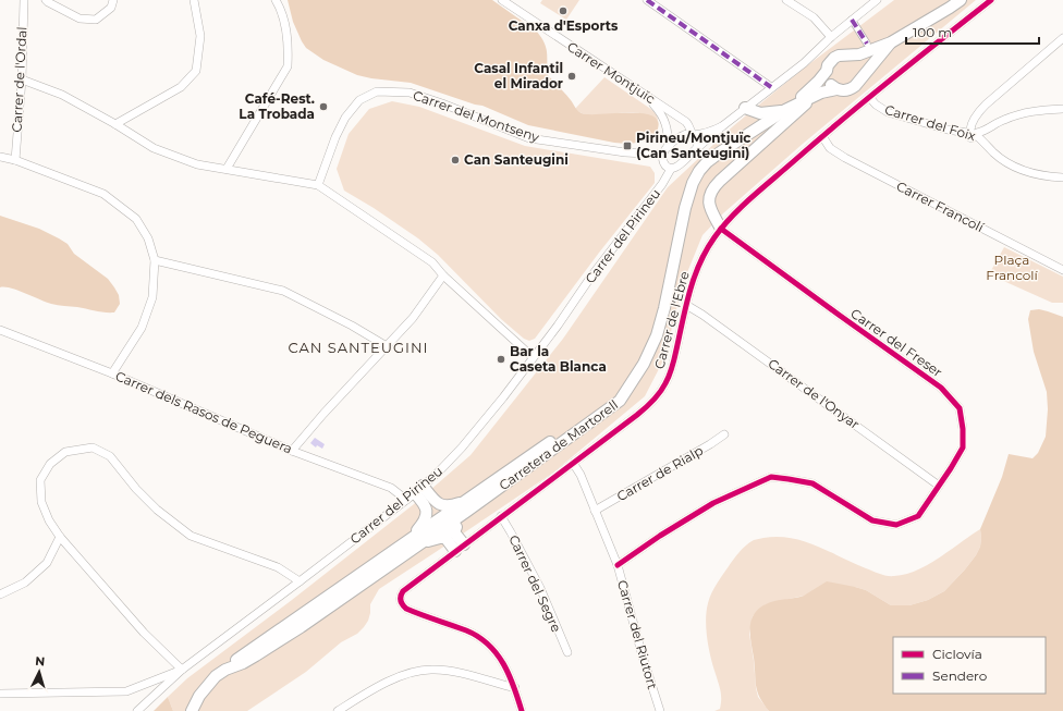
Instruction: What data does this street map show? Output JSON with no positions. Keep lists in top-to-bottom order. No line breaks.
{"streets":{"main road":["Carretera de Martorell"],"street":["Carrer Montjuïc","Carrer de l'Ordal","Carrer del Montseny","Carrer del Foix","Carrer Francolí","Carrer del Pirineu","Carrer de l'Ebre","Carrer del Freser","Carrer de l'Onyar","Carrer dels Rasos de Peguera","Carrer de Rialp","Carrer del Segre","Carrer del Riutort"]},"crossings":[["Carrer Montjuïc","Carrer del Pirineu"],["Carrer del Montseny","Carrer del Pirineu"],["Carrer del Foix","Carrer de l'Ebre"],["Carrer Francolí","Carrer de l'Ebre"],["Carrer del Pirineu","Carrer dels Rasos de Peguera"],["Carrer de l'Ebre","Carrer del Freser"],["Carrer de l'Ebre","Carrer de l'Onyar"],["Carrer de l'Ebre","Carrer del Segre"],["Carrer de l'Ebre","Carrer del Riutort"],["Carrer del Freser","Carrer de l'Onyar"],["Carrer del Freser","Carrer del Riutort"],["Carrer de Rialp","Carrer del Riutort"]],"districts":["CAN SANTEUGINI"],"parks":["Plaça Francolí"],"places":{"other":["Canxa d'Esports","Casal Infantil el Mirador","Café-Rest. La Trobada","Can Santeugini","Bar la Caseta Blanca"],"transit":["Pirineu/Montjuïc (Can Santeugini)"]},"legend":["Ciclovía","Sendero"],"scale_bar":"100 m","north":"top"}
